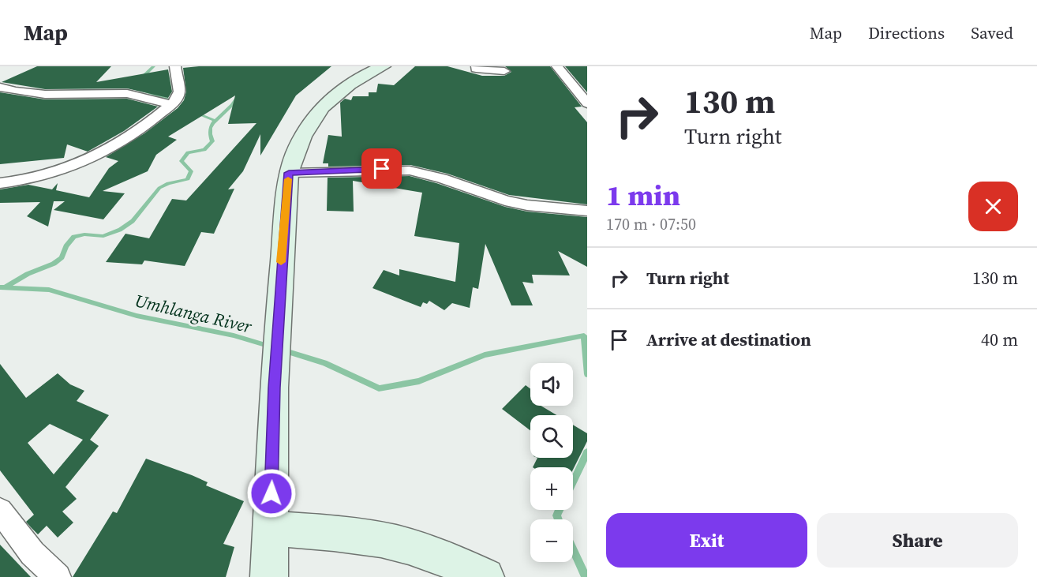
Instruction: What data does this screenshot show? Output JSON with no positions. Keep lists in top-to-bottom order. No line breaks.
{"water":["Umhlanga River"],"page":{"header":"Map","nav":["Map","Directions","Saved"],"turn":["130 m","Turn right"],"heading":["1 min","170 m · 07:50"],"list":[{"name":"Turn right","value":"130 m"},{"name":"Arrive at destination","value":"40 m"}],"map_buttons":["+","−"],"buttons":["Exit","Share"]}}
